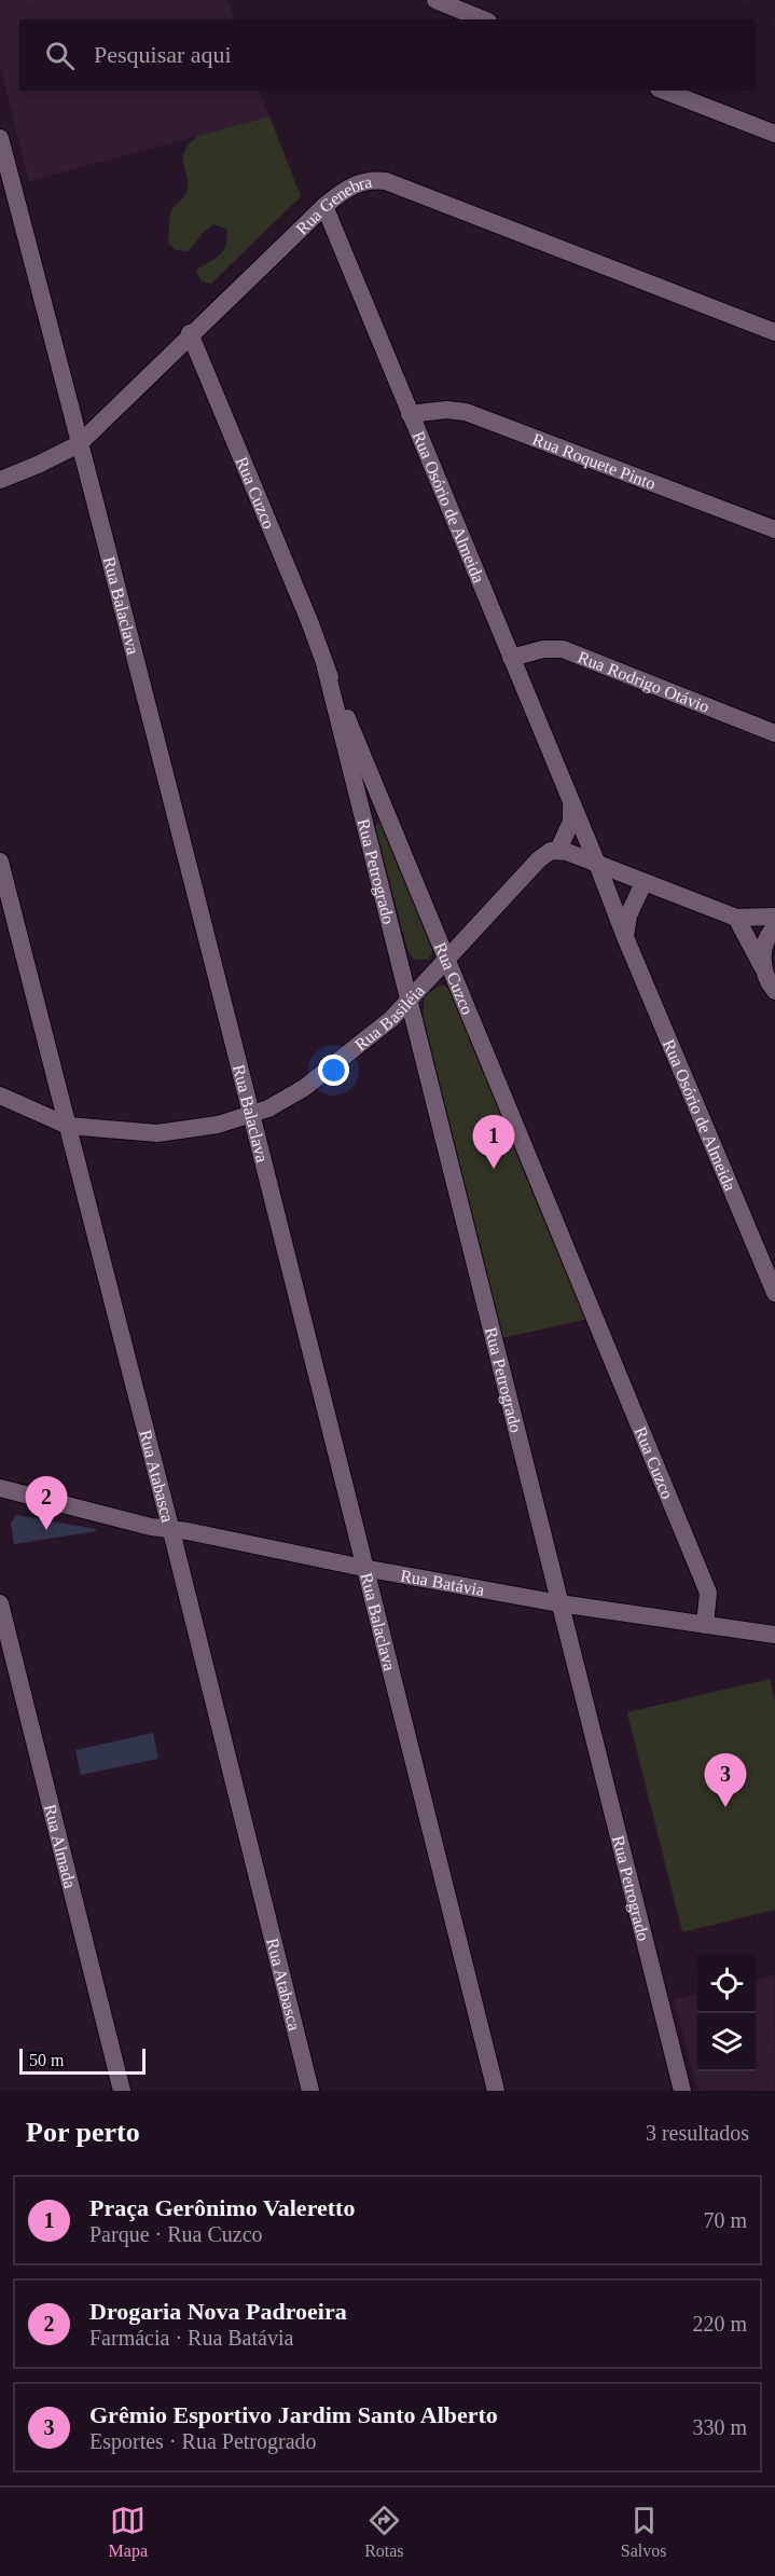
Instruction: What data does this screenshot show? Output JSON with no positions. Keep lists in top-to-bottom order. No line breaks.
{"streets":{"street":["Rua Genebra","Rua Roquete Pinto","Rua Cuzco","Rua Osório de Almeida","Rua Balaclava","Rua Rodrigo Otávio","Rua Petrogrado","Rua Basiléia","Rua Atabasca","Rua Batávia","Rua Almada"]},"crossings":[["Rua Genebra","Rua Cuzco"],["Rua Genebra","Rua Osório de Almeida"],["Rua Genebra","Rua Balaclava"],["Rua Roquete Pinto","Rua Osório de Almeida"],["Rua Cuzco","Rua Petrogrado"],["Rua Cuzco","Rua Basiléia"],["Rua Cuzco","Rua Batávia"],["Rua Osório de Almeida","Rua Rodrigo Otávio"],["Rua Balaclava","Rua Basiléia"],["Rua Balaclava","Rua Batávia"],["Rua Petrogrado","Rua Basiléia"],["Rua Petrogrado","Rua Batávia"],["Rua Basiléia","Rua Atabasca"],["Rua Atabasca","Rua Batávia"]],"scale_bar":"50 m","page":{"search":"Pesquisar aqui","pins":["1","2","3"],"scale":"50 m","heading":["Por perto","3 resultados"],"list":[{"mark":"1","name":"Praça Gerônimo Valeretto","note":"Parque · Rua Cuzco","value":"70 m"},{"mark":"2","name":"Drogaria Nova Padroeira","note":"Farmácia · Rua Batávia","value":"220 m"},{"mark":"3","name":"Grêmio Esportivo Jardim Santo Alberto","note":"Esportes · Rua Petrogrado","value":"330 m"}],"nav":["Mapa","Rotas","Salvos"]}}
